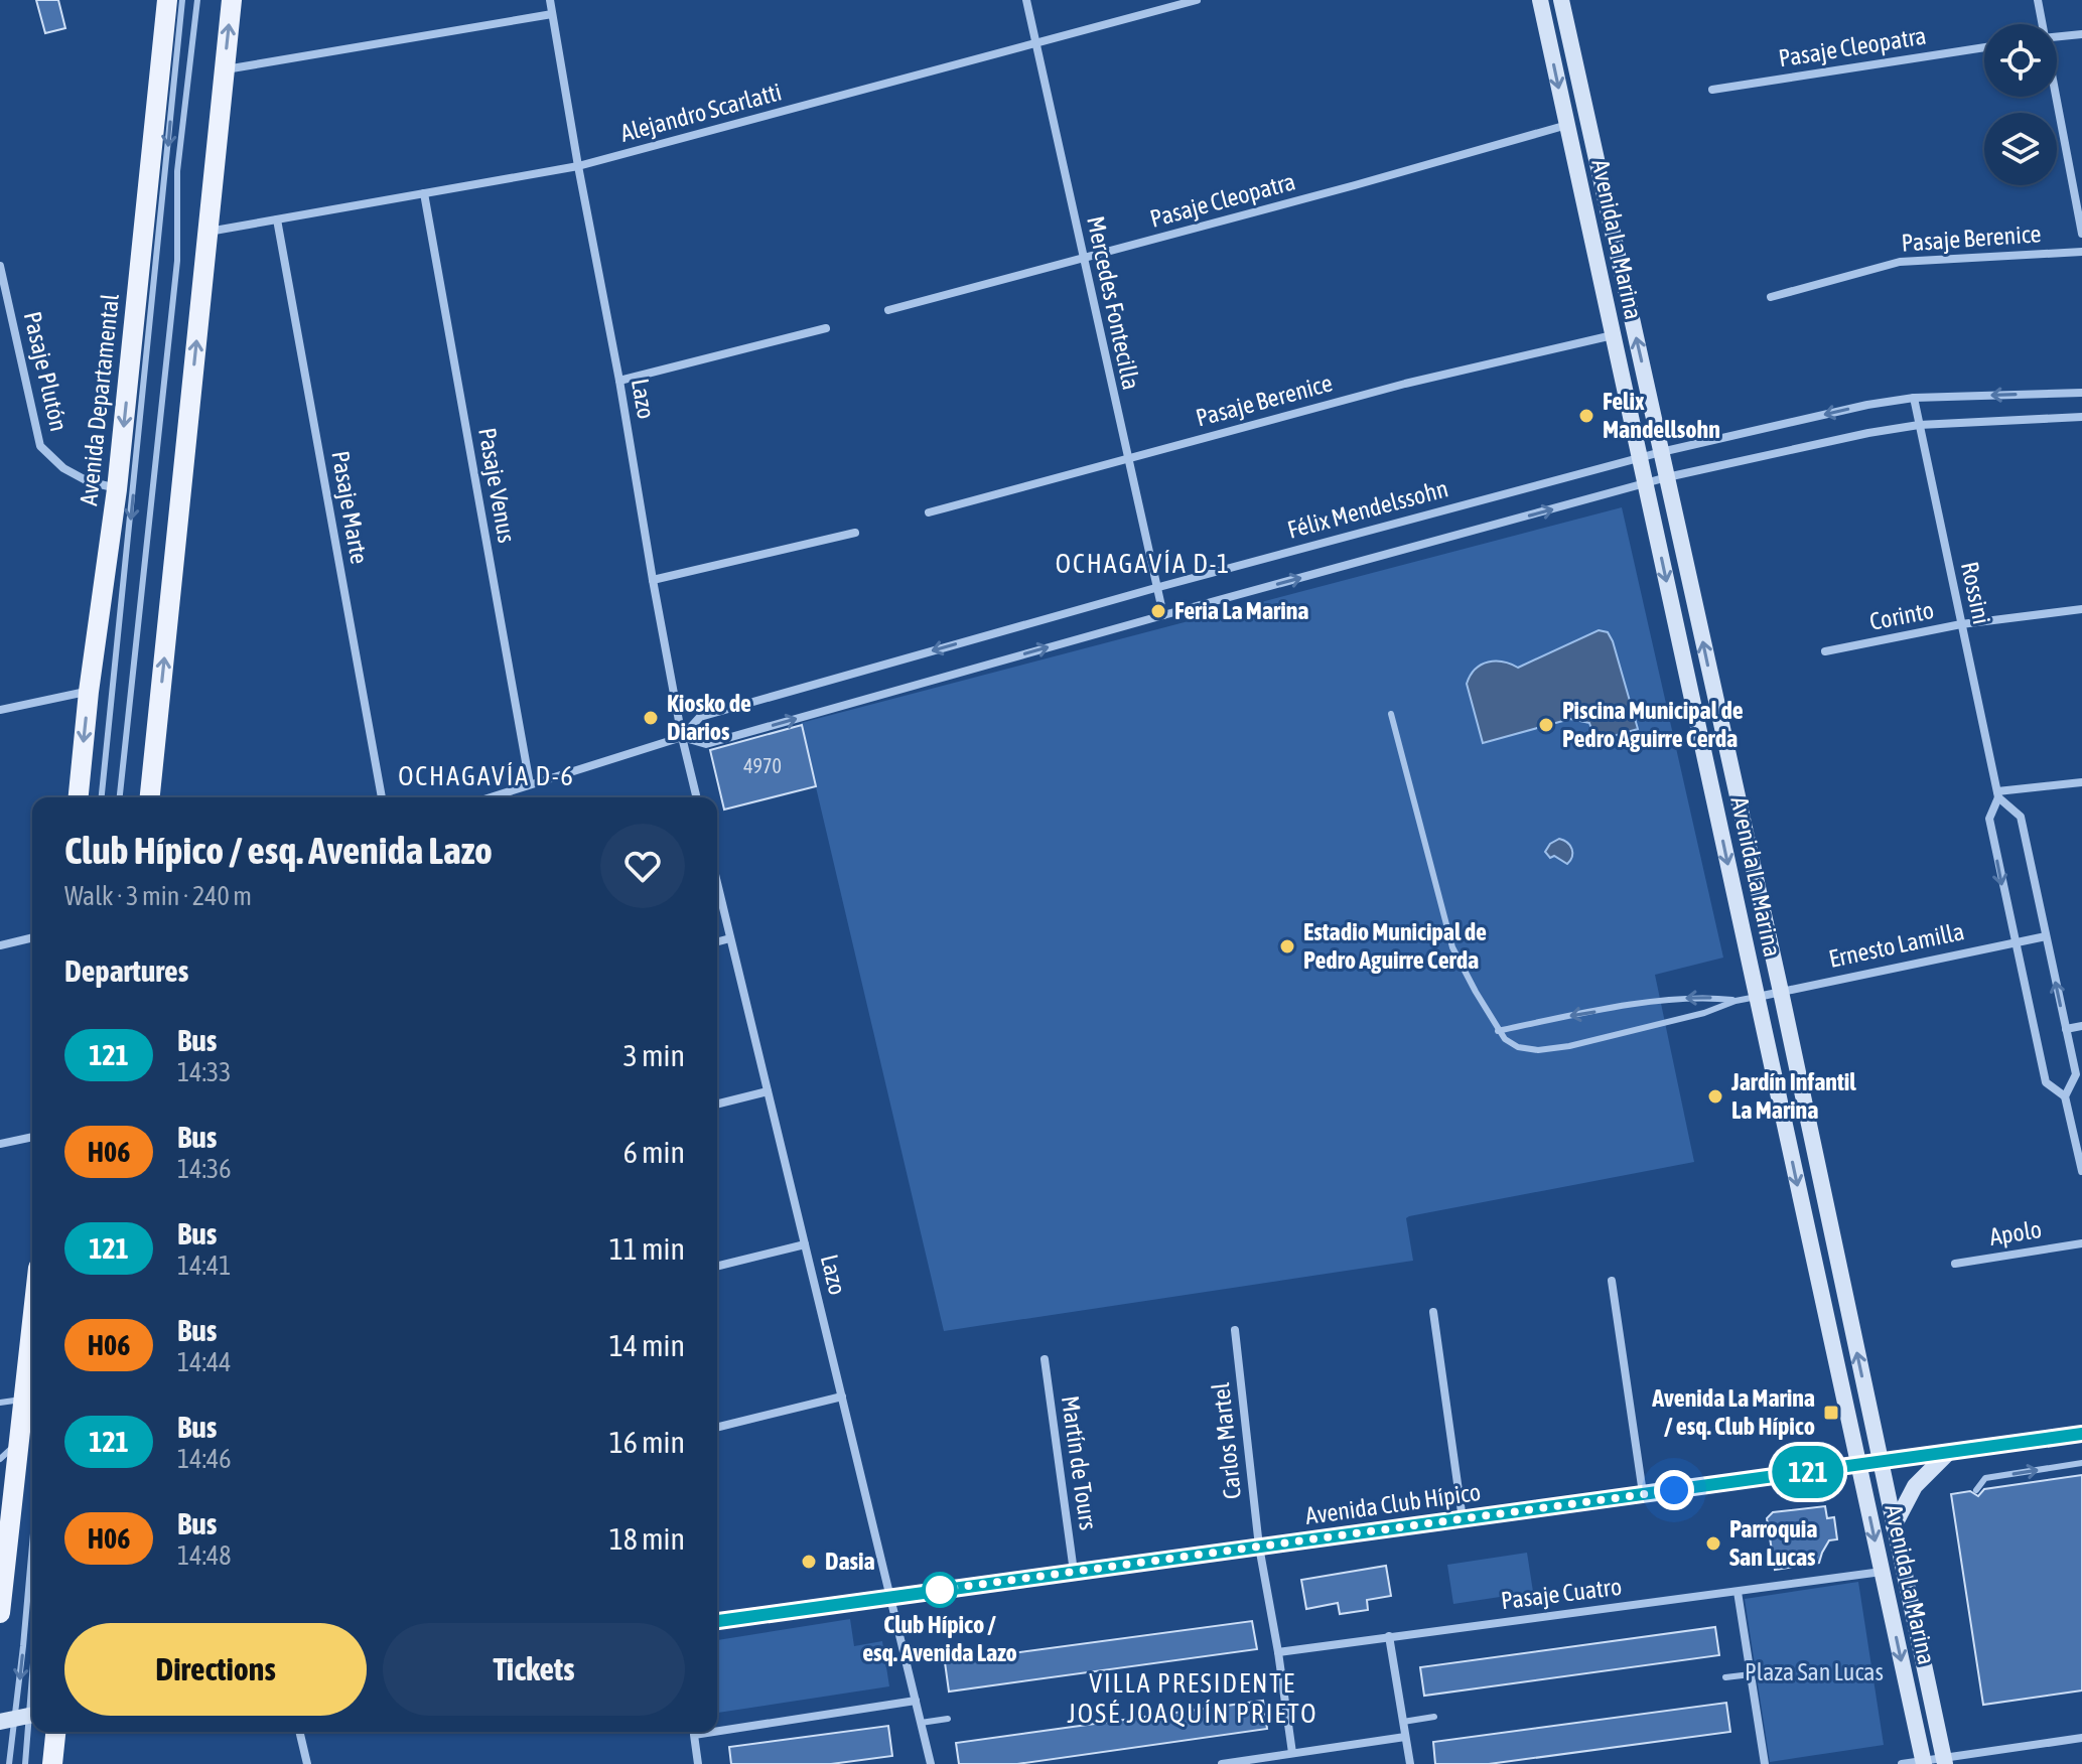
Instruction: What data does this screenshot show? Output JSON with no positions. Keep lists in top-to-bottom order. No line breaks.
{"streets":{"main road":["Avenida Departamental"],"street":["Pasaje Cleopatra","Alejandro Scarlatti","Pasaje Berenice","Avenida La Marina","Mercedes Fontecilla","Pasaje Plutón","Lazo","Pasaje Venus","Pasaje Marte","Félix Mendelssohn","Rossini","Corinto","Ernesto Lamilla","Apolo","Carlos Martel","Martín de Tours","Avenida Club Hípico","Pasaje Cuatro"]},"crossings":[["Pasaje Cleopatra","Avenida La Marina"],["Pasaje Cleopatra","Mercedes Fontecilla"],["Alejandro Scarlatti","Mercedes Fontecilla"],["Alejandro Scarlatti","Lazo"],["Alejandro Scarlatti","Pasaje Venus"],["Alejandro Scarlatti","Pasaje Marte"],["Pasaje Berenice","Avenida La Marina"],["Pasaje Berenice","Mercedes Fontecilla"],["Avenida La Marina","Félix Mendelssohn"],["Avenida La Marina","Ernesto Lamilla"],["Avenida La Marina","Avenida Club Hípico"],["Avenida La Marina","Pasaje Cuatro"],["Mercedes Fontecilla","Félix Mendelssohn"],["Pasaje Plutón","Avenida Departamental"],["Lazo","Félix Mendelssohn"],["Lazo","Avenida Club Hípico"],["Pasaje Venus","Félix Mendelssohn"],["Félix Mendelssohn","Rossini"],["Rossini","Corinto"],["Rossini","Ernesto Lamilla"],["Carlos Martel","Avenida Club Hípico"],["Carlos Martel","Pasaje Cuatro"],["Martín de Tours","Avenida Club Hípico"]],"districts":["OCHAGAVÍA D-1","OCHAGAVÍA D-6","VILLA PRESIDENTE JOSÉ JOAQUÍN PRIETO"],"parks":["Plaza San Lucas"],"places":{"other":["Felix Mandellsohn","Feria La Marina","Kiosko de Diarios","Piscina Municipal de Pedro Aguirre Cerda","Estadio Municipal de Pedro Aguirre Cerda","Jardín Infantil La Marina","Parroquia San Lucas","Dasia","Club Hípico / esq. Avenida Lazo"],"transit":["Avenida La Marina / esq. Club Hípico"]},"lines":["bus line 121"],"house_numbers":["4970"],"page":{"on_map":"121","heading":[["Club Hípico / esq. Avenida Lazo","Walk · 3 min · 240 m"],"Departures"],"list":[{"mark":"121","name":"Bus","note":"14:33","value":"3 min"},{"mark":"H06","name":"Bus","note":"14:36","value":"6 min"},{"mark":"121","name":"Bus","note":"14:41","value":"11 min"},{"mark":"H06","name":"Bus","note":"14:44","value":"14 min"},{"mark":"121","name":"Bus","note":"14:46","value":"16 min"},{"mark":"H06","name":"Bus","note":"14:48","value":"18 min"}],"buttons":["Directions","Tickets"]}}
